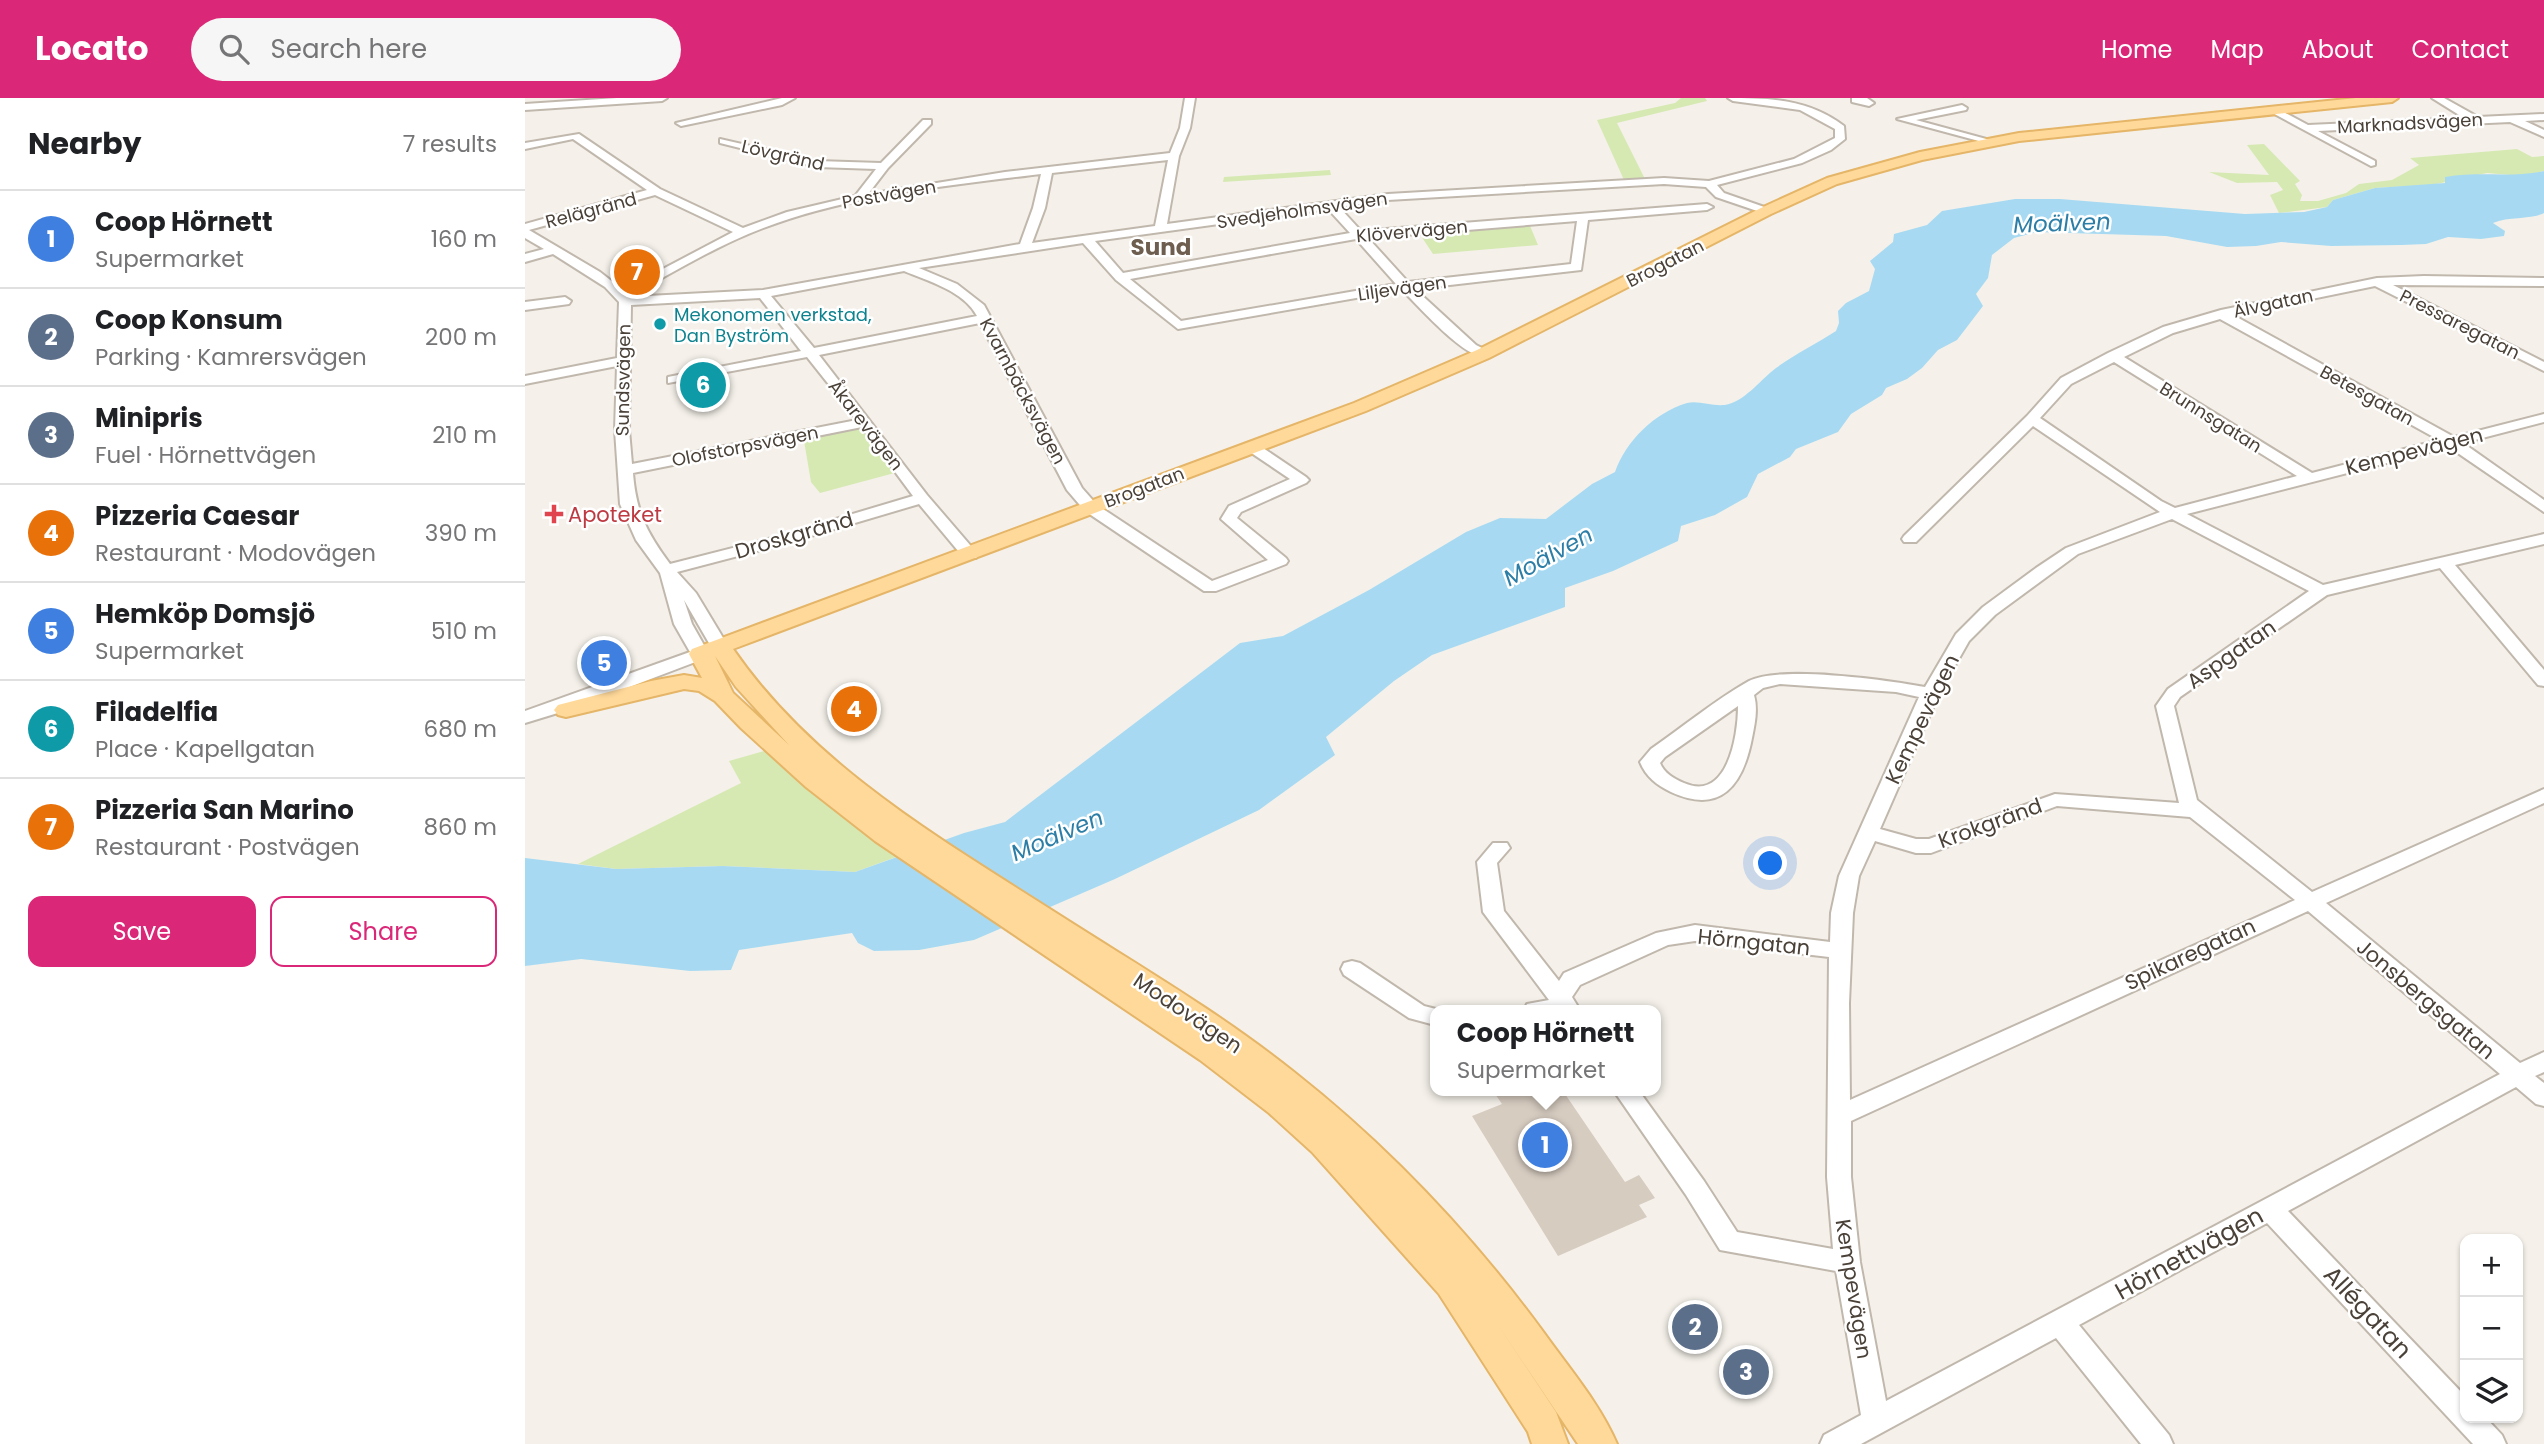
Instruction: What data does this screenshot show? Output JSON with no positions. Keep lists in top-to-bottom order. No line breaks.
{"streets":{"main road":["Brogatan","Modovägen"],"street":["Marknadsvägen","Lövgränd","Postvägen","Relägränd","Svedjeholmsvägen","Klövervägen","Liljevägen","Älvgatan","Pressaregatan","Sundsvägen","Kvarnbäcksvägen","Betesgatan","Brunnsgatan","Åkarevägen","Olofstorpsvägen","Kempevägen","Droskgränd","Aspgatan","Krokgränd","Hörngatan","Spikaregatan","Jonsbergsgatan","Hörnettvägen","Allégatan"]},"crossings":[["Marknadsvägen","Brogatan"],["Postvägen","Svedjeholmsvägen"],["Postvägen","Sundsvägen"],["Relägränd","Sundsvägen"],["Svedjeholmsvägen","Brogatan"],["Svedjeholmsvägen","Sundsvägen"],["Svedjeholmsvägen","Kvarnbäcksvägen"],["Svedjeholmsvägen","Åkarevägen"],["Klövervägen","Liljevägen"],["Brogatan","Sundsvägen"],["Brogatan","Kvarnbäcksvägen"],["Brogatan","Åkarevägen"],["Brogatan","Modovägen"],["Älvgatan","Pressaregatan"],["Älvgatan","Betesgatan"],["Älvgatan","Brunnsgatan"],["Sundsvägen","Olofstorpsvägen"],["Sundsvägen","Droskgränd"],["Sundsvägen","Modovägen"],["Betesgatan","Kempevägen"],["Brunnsgatan","Kempevägen"],["Åkarevägen","Olofstorpsvägen"],["Åkarevägen","Droskgränd"],["Kempevägen","Krokgränd"],["Kempevägen","Hörngatan"],["Kempevägen","Spikaregatan"],["Kempevägen","Hörnettvägen"],["Aspgatan","Krokgränd"],["Aspgatan","Spikaregatan"],["Aspgatan","Jonsbergsgatan"],["Spikaregatan","Jonsbergsgatan"],["Jonsbergsgatan","Hörnettvägen"],["Hörnettvägen","Allégatan"]],"districts":["Sund"],"water":["Moälven"],"places":{"other":["Mekonomen verkstad, Dan Byström"],"health":["Apoteket"]},"page":{"header":"Locato","search":"Search here","nav":["Home","Map","About","Contact"],"heading":["Nearby","7 results"],"list":[{"mark":"1","name":"Coop Hörnett","note":"Supermarket","value":"160 m"},{"mark":"2","name":"Coop Konsum","note":"Parking · Kamrersvägen","value":"200 m"},{"mark":"3","name":"Minipris","note":"Fuel · Hörnettvägen","value":"210 m"},{"mark":"4","name":"Pizzeria Caesar","note":"Restaurant · Modovägen","value":"390 m"},{"mark":"5","name":"Hemköp Domsjö","note":"Supermarket","value":"510 m"},{"mark":"6","name":"Filadelfia","note":"Place · Kapellgatan","value":"680 m"},{"mark":"7","name":"Pizzeria San Marino","note":"Restaurant · Postvägen","value":"860 m"}],"pins":["7","6","5","4","1","2","3"],"buttons":["Save","Share"],"popup":["Coop Hörnett","Supermarket"],"map_buttons":["+","−"]}}
